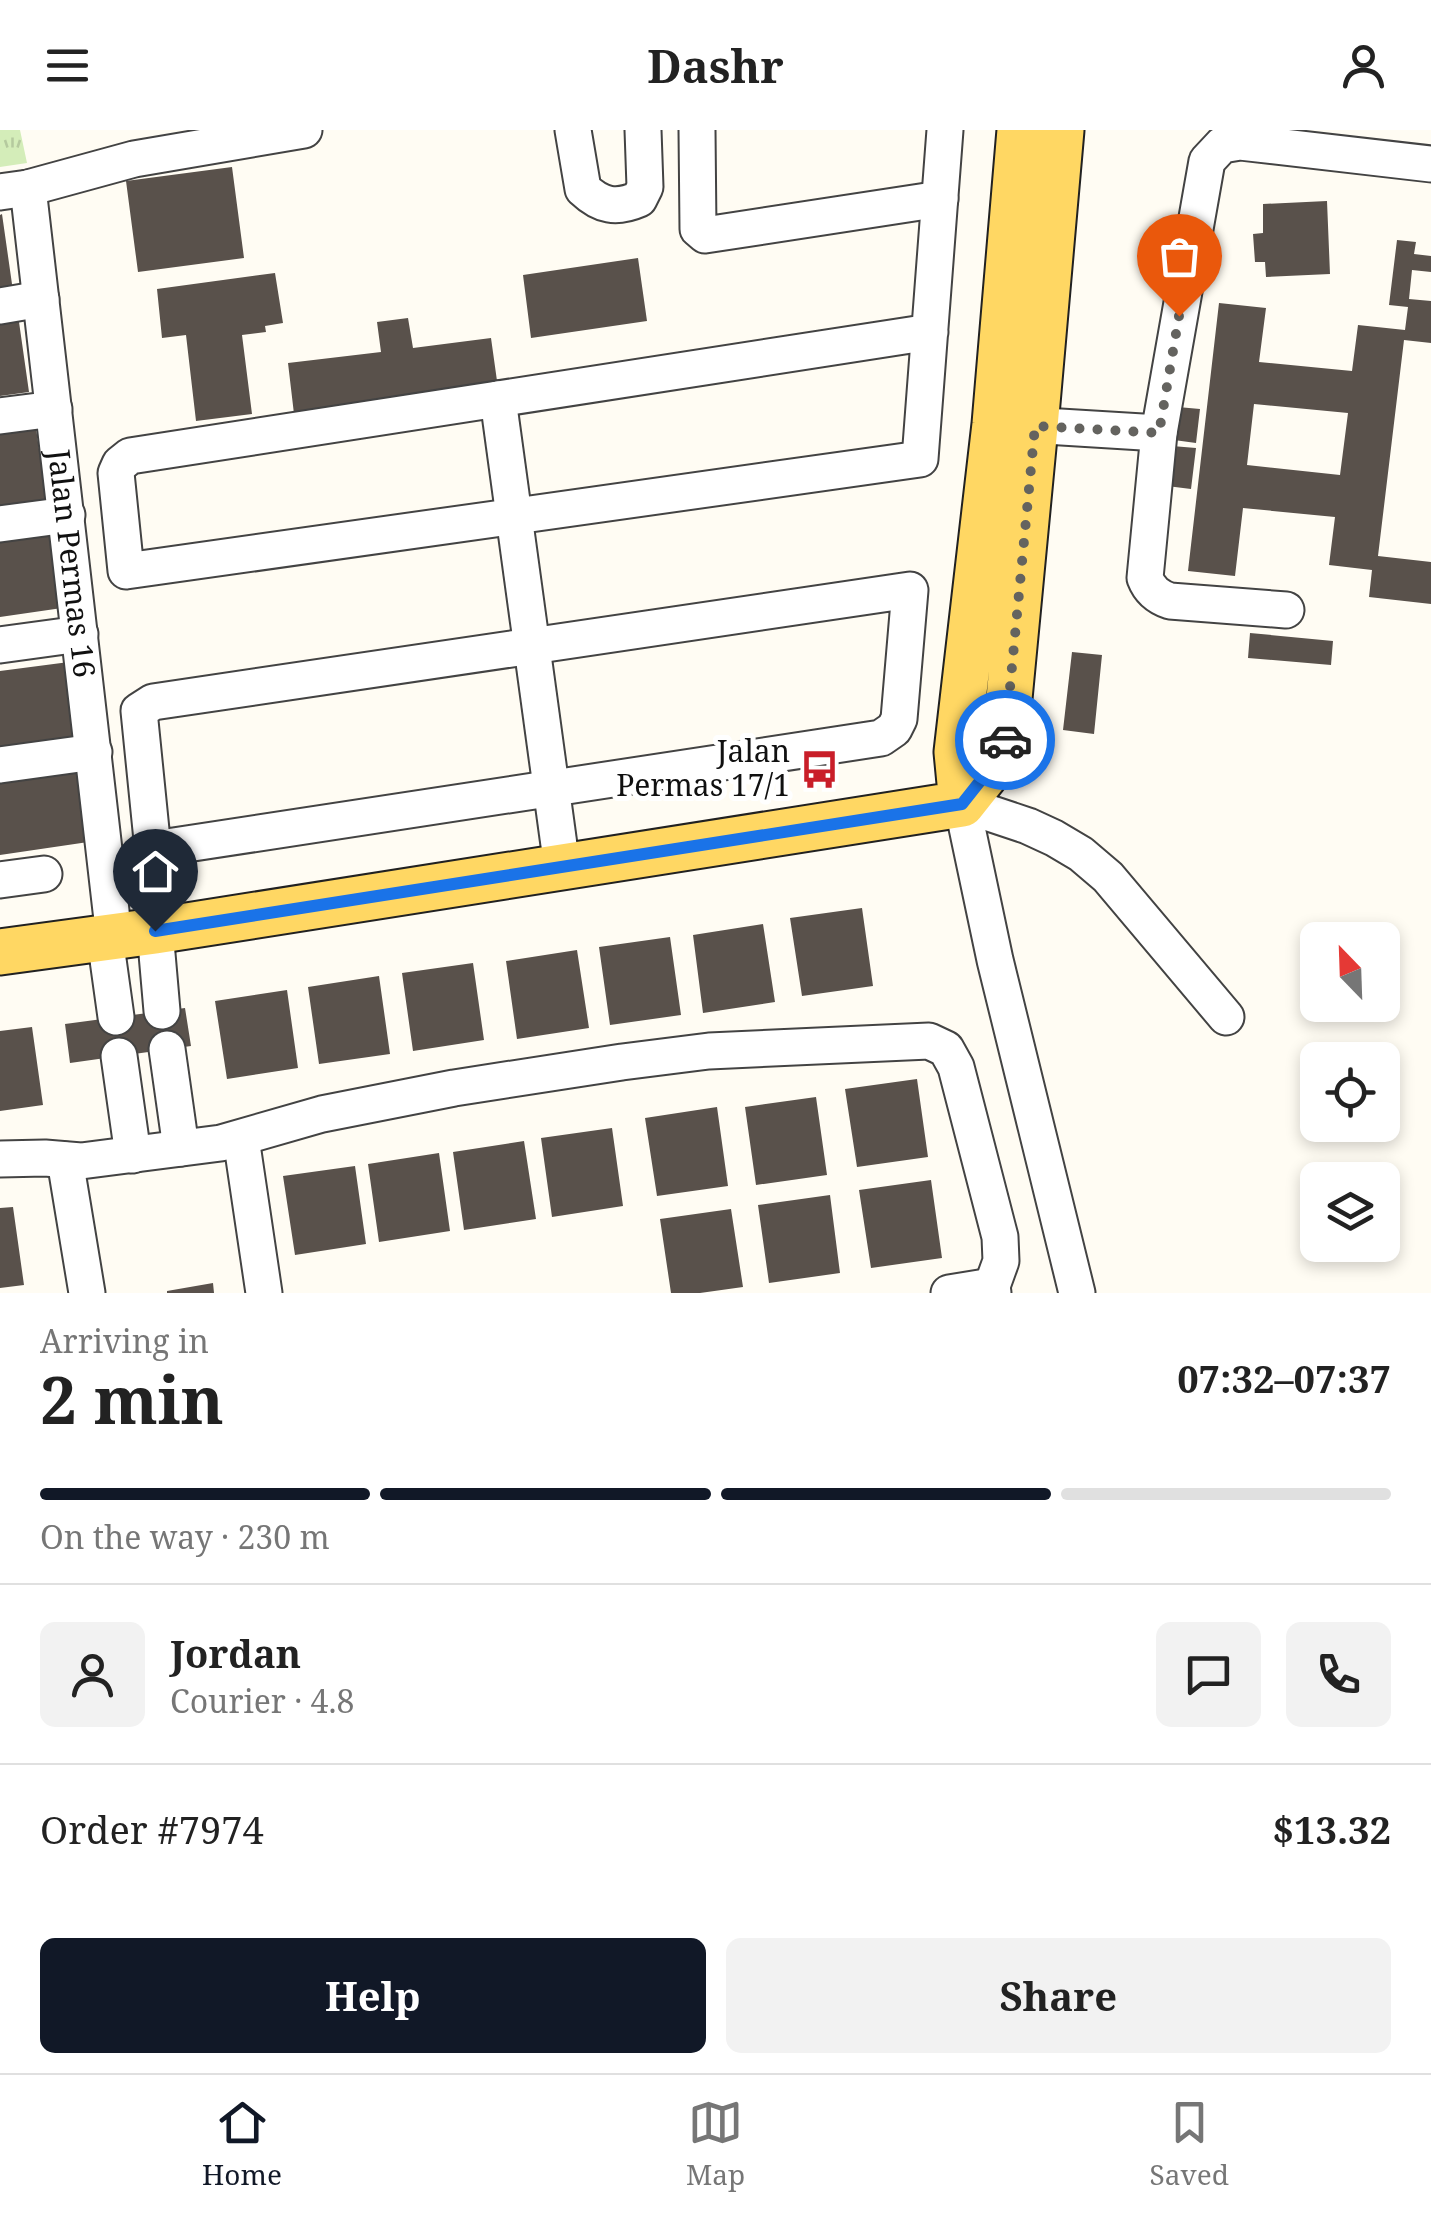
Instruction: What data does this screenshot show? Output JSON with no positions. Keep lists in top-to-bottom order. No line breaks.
{"streets":{"street":["Jalan Permas 16"]},"places":{"bus stop":["Jalan Permas 17/1"]},"north":"top left","page":{"header":"Dashr","heading":["2 min","Arriving in","07:32–07:37"],"panel":["Jordan","Courier · 4.8","Order #7974","$13.32"],"bar":"On the way · 230 m","buttons":["Help","Share"],"tabs":["Home","Map","Saved"]}}
